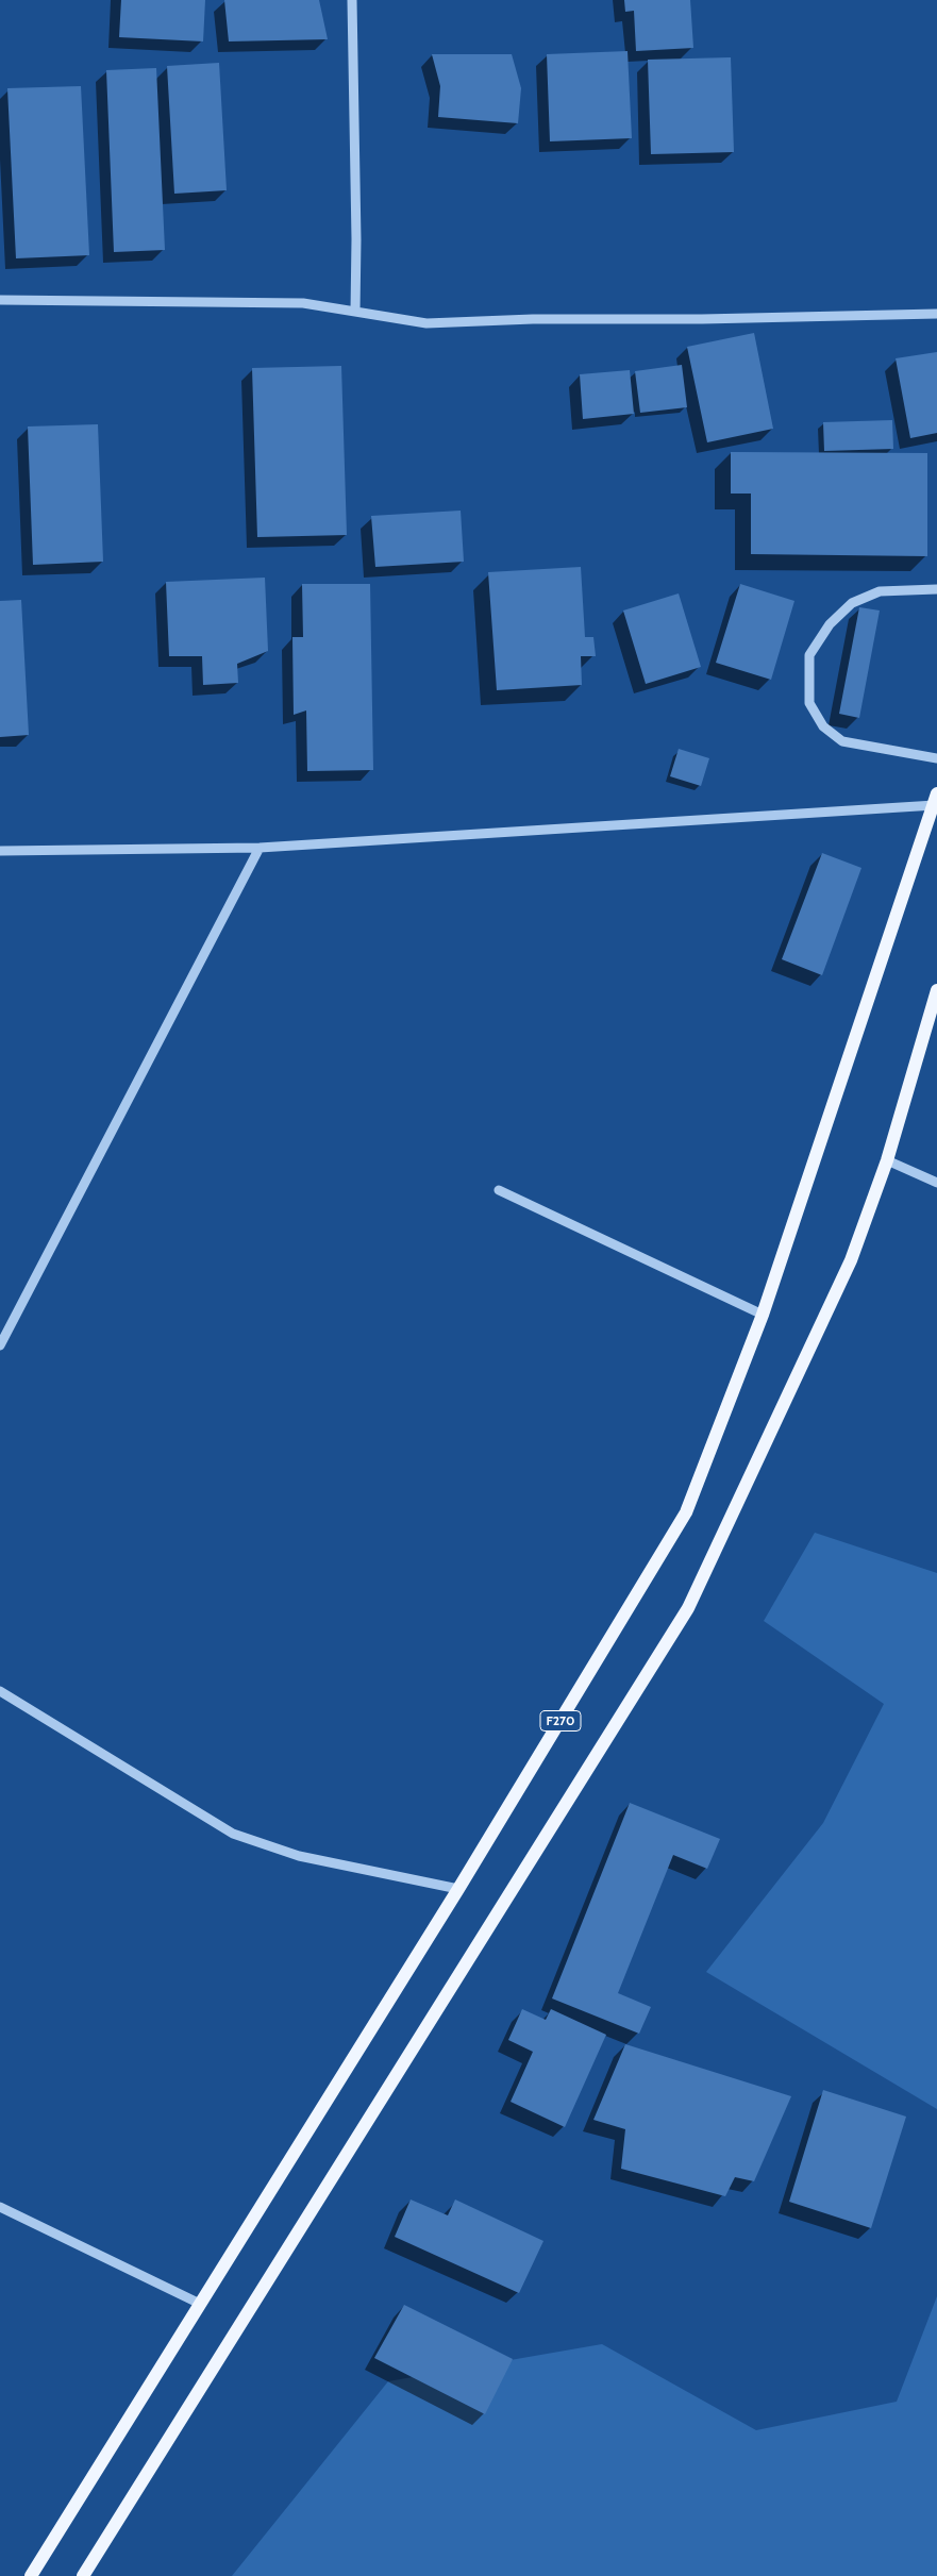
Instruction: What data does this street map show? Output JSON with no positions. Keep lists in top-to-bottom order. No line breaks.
{"streets":{"main road":["F270"]}}
